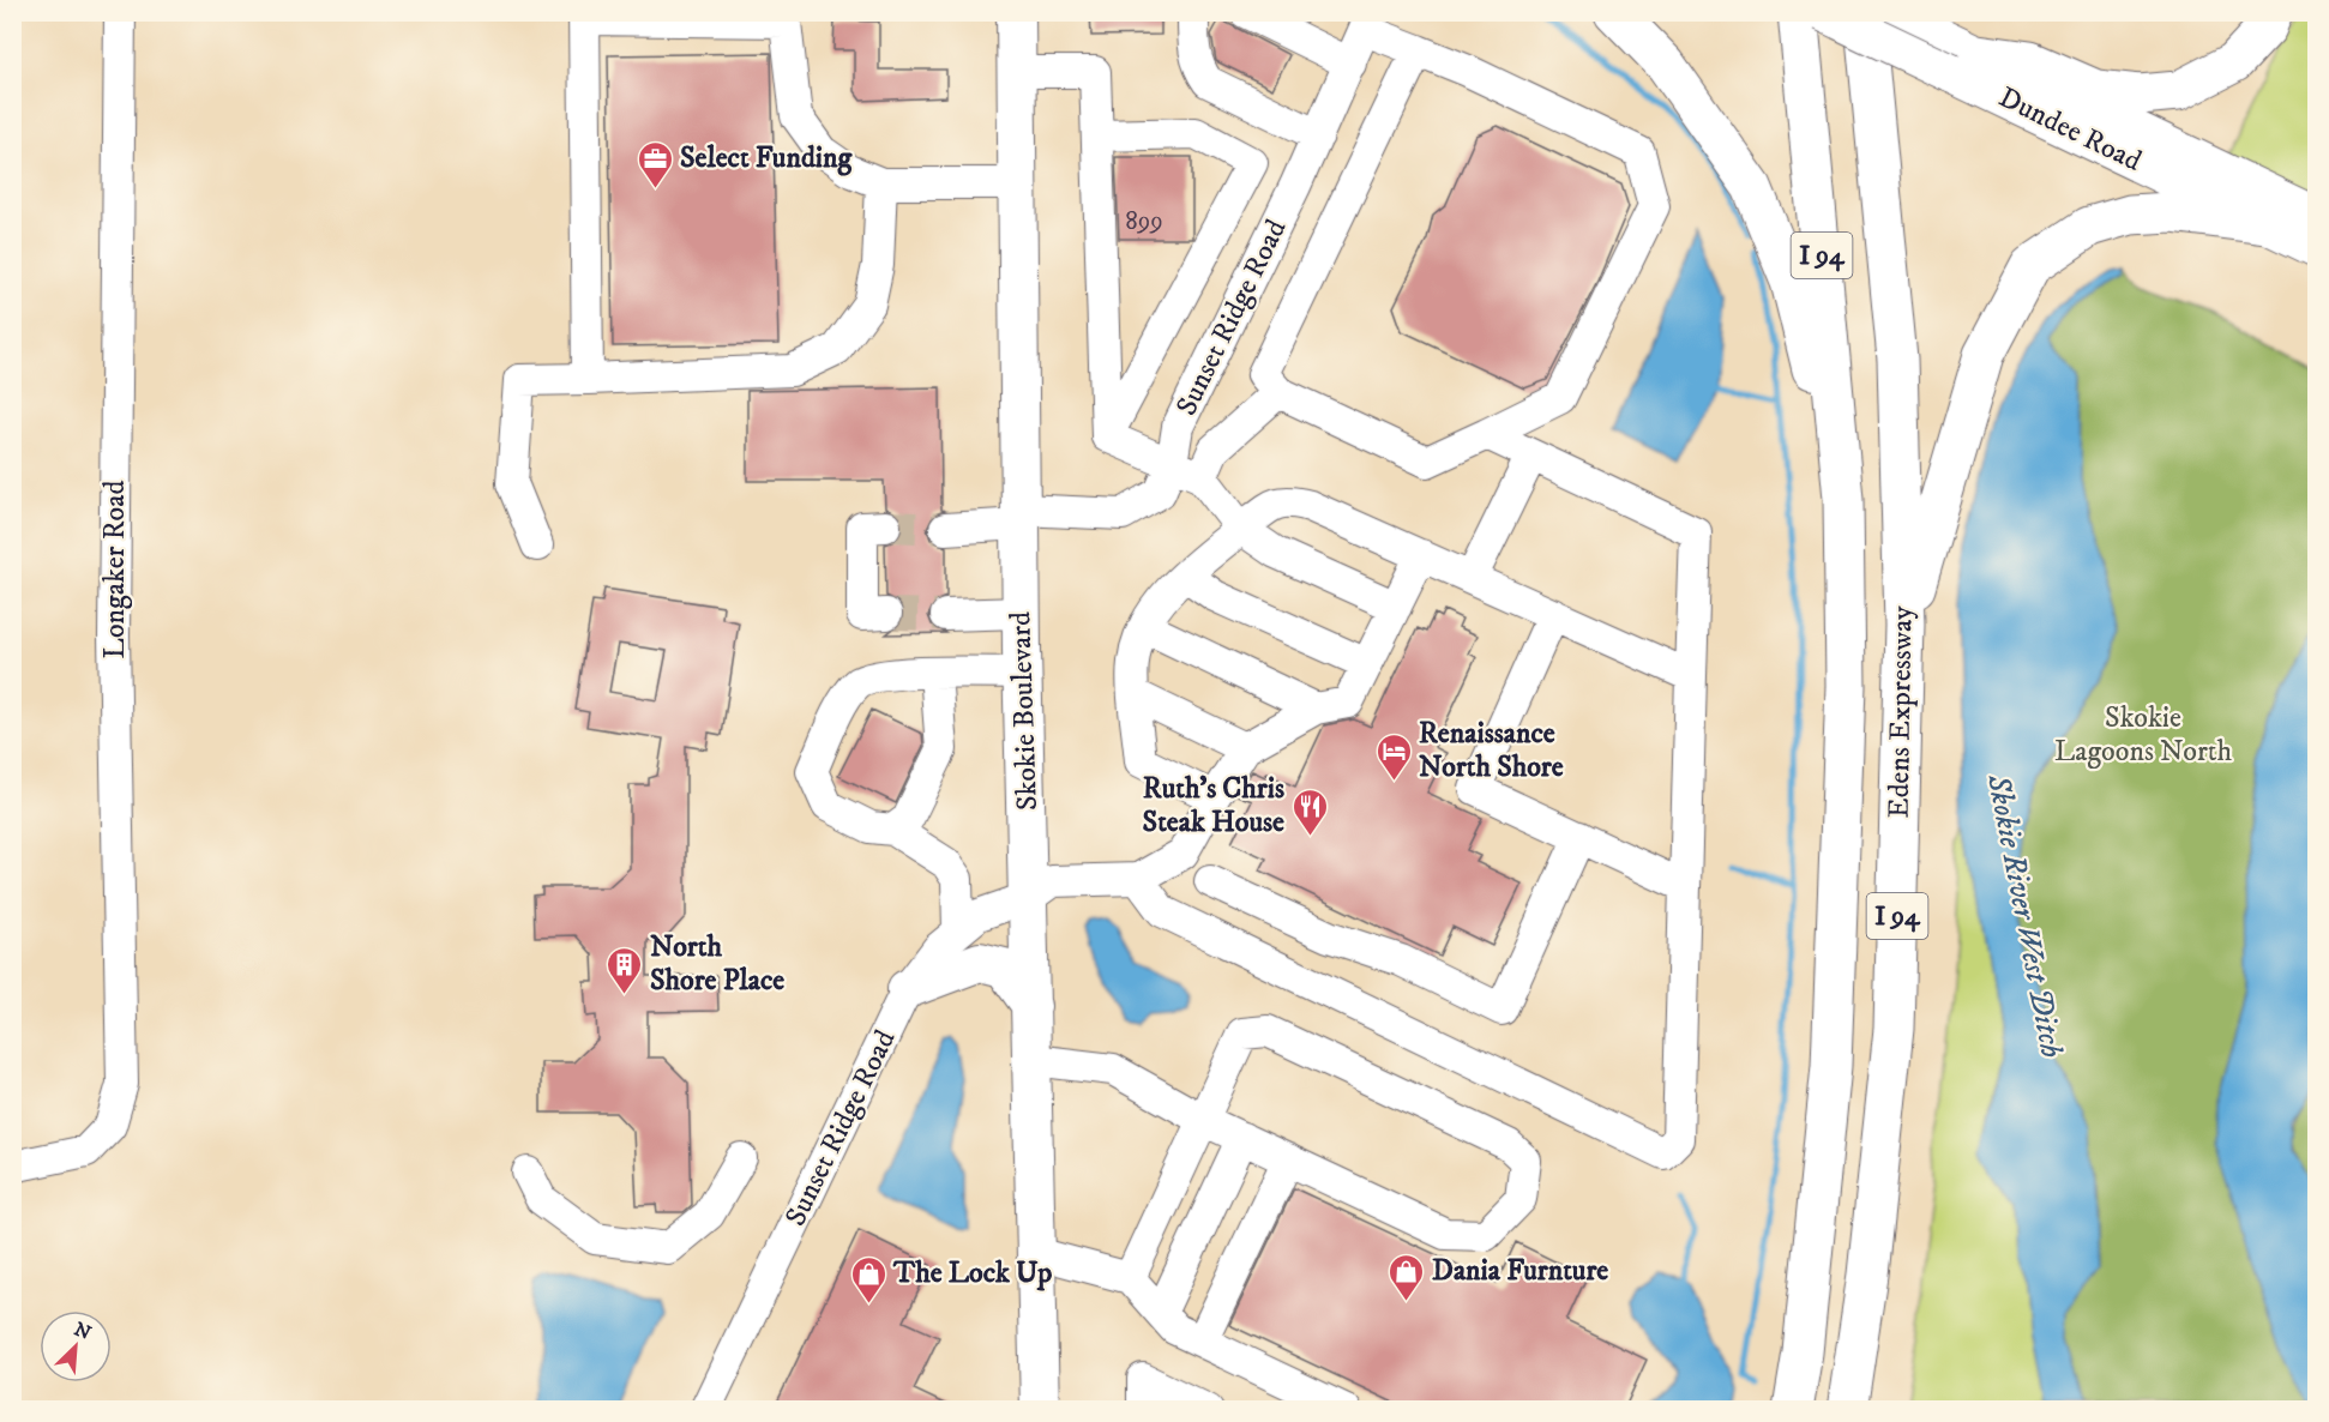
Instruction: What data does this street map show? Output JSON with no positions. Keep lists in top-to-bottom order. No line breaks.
{"streets":{"highway":["I 94","Edens Expressway"],"main road":["Dundee Road","Skokie Boulevard"],"street":["Sunset Ridge Road","Longaker Road"]},"crossings":[["Sunset Ridge Road","Skokie Boulevard"]],"water":["Skokie River West Ditch"],"parks":["Skokie Lagoons North"],"places":{"office":["Select Funding"],"hotel":["Renaissance North Shore"],"restaurant":["Ruth's Chris Steak House"],"building":["North Shore Place"],"shop":["Dania Furnture","The Lock Up"]},"house_numbers":["899"],"north":"top right"}
